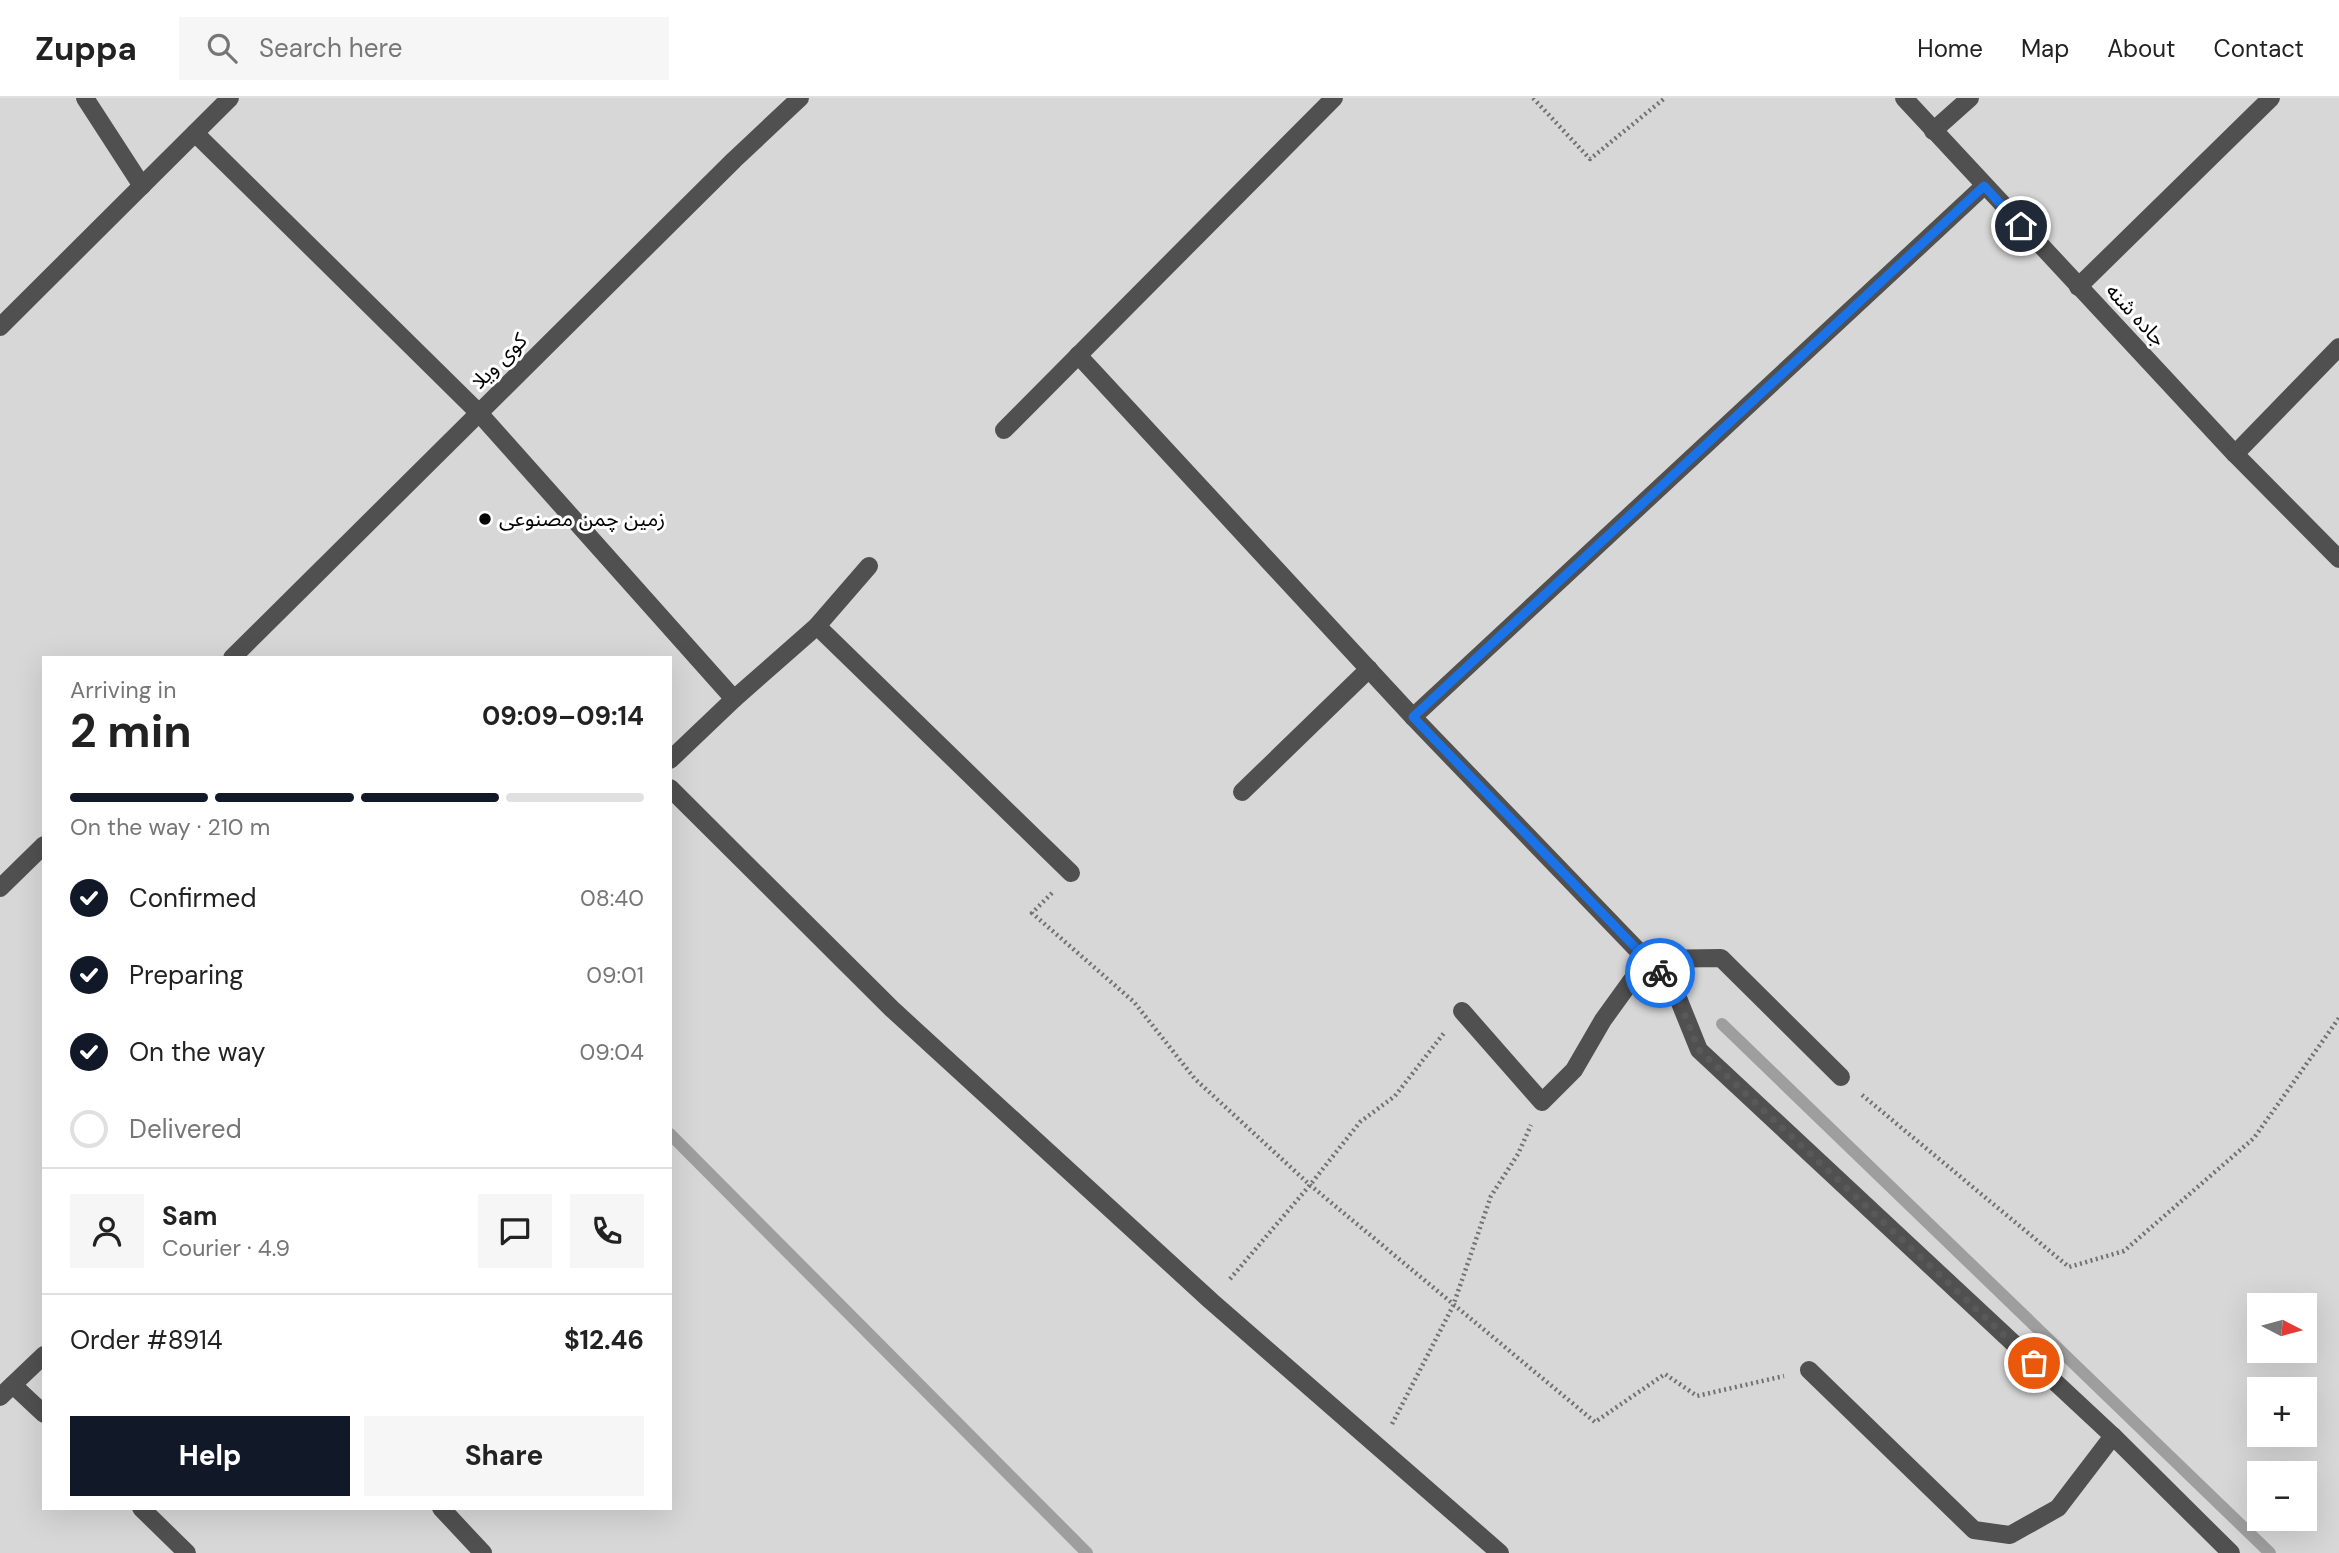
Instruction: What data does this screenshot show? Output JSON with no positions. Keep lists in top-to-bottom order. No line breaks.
{"streets":{"street":["جاده شنه","کوی ویلا"]},"places":["زمین چمن مصنوعی"],"north":"right","page":{"header":"Zuppa","search":"Search here","nav":["Home","Map","About","Contact"],"heading":["2 min","Arriving in","09:09–09:14"],"panel":["Sam","Courier · 4.9","Order #8914","$12.46"],"bar":"On the way · 210 m","list":[["Confirmed","08:40"],["Preparing","09:01"],["On the way","09:04"],"Delivered"],"map_buttons":["+","−"],"buttons":["Help","Share"]}}
